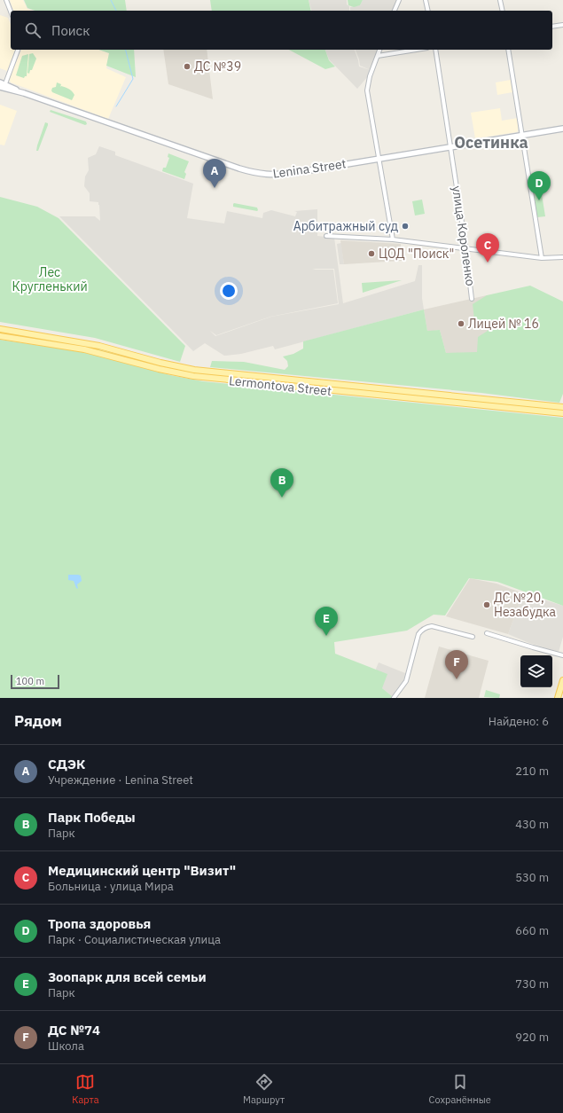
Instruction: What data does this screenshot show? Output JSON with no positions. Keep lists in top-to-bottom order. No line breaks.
{"streets":{"main road":["Lenina Street","Lermontova Street"],"street":["улица Короленко"]},"crossings":[["Lenina Street","улица Короленко"]],"districts":["Осетинка"],"parks":["Лес Кругленький"],"places":["ДС №39","Арбитражный суд","ЦОД \"Поиск\"","Лицей № 16","ДС №20, Незабудка"],"scale_bar":"100 m","page":{"search":"Поиск","pins":["A","D","C","B","E","F"],"scale":"100 m","heading":["Рядом","Найдено: 6"],"list":[{"mark":"A","name":"СДЭК","note":"Учреждение · Lenina Street","value":"210 m"},{"mark":"B","name":"Парк Победы","note":"Парк","value":"430 m"},{"mark":"C","name":"Медицинский центр \"Визит\"","note":"Больница · улица Мира","value":"530 m"},{"mark":"D","name":"Тропа здоровья","note":"Парк · Социалистическая улица","value":"660 m"},{"mark":"E","name":"Зоопарк для всей семьи","note":"Парк","value":"730 m"},{"mark":"F","name":"ДС №74","note":"Школа","value":"920 m"}],"nav":["Карта","Маршрут","Сохранённые"]}}
